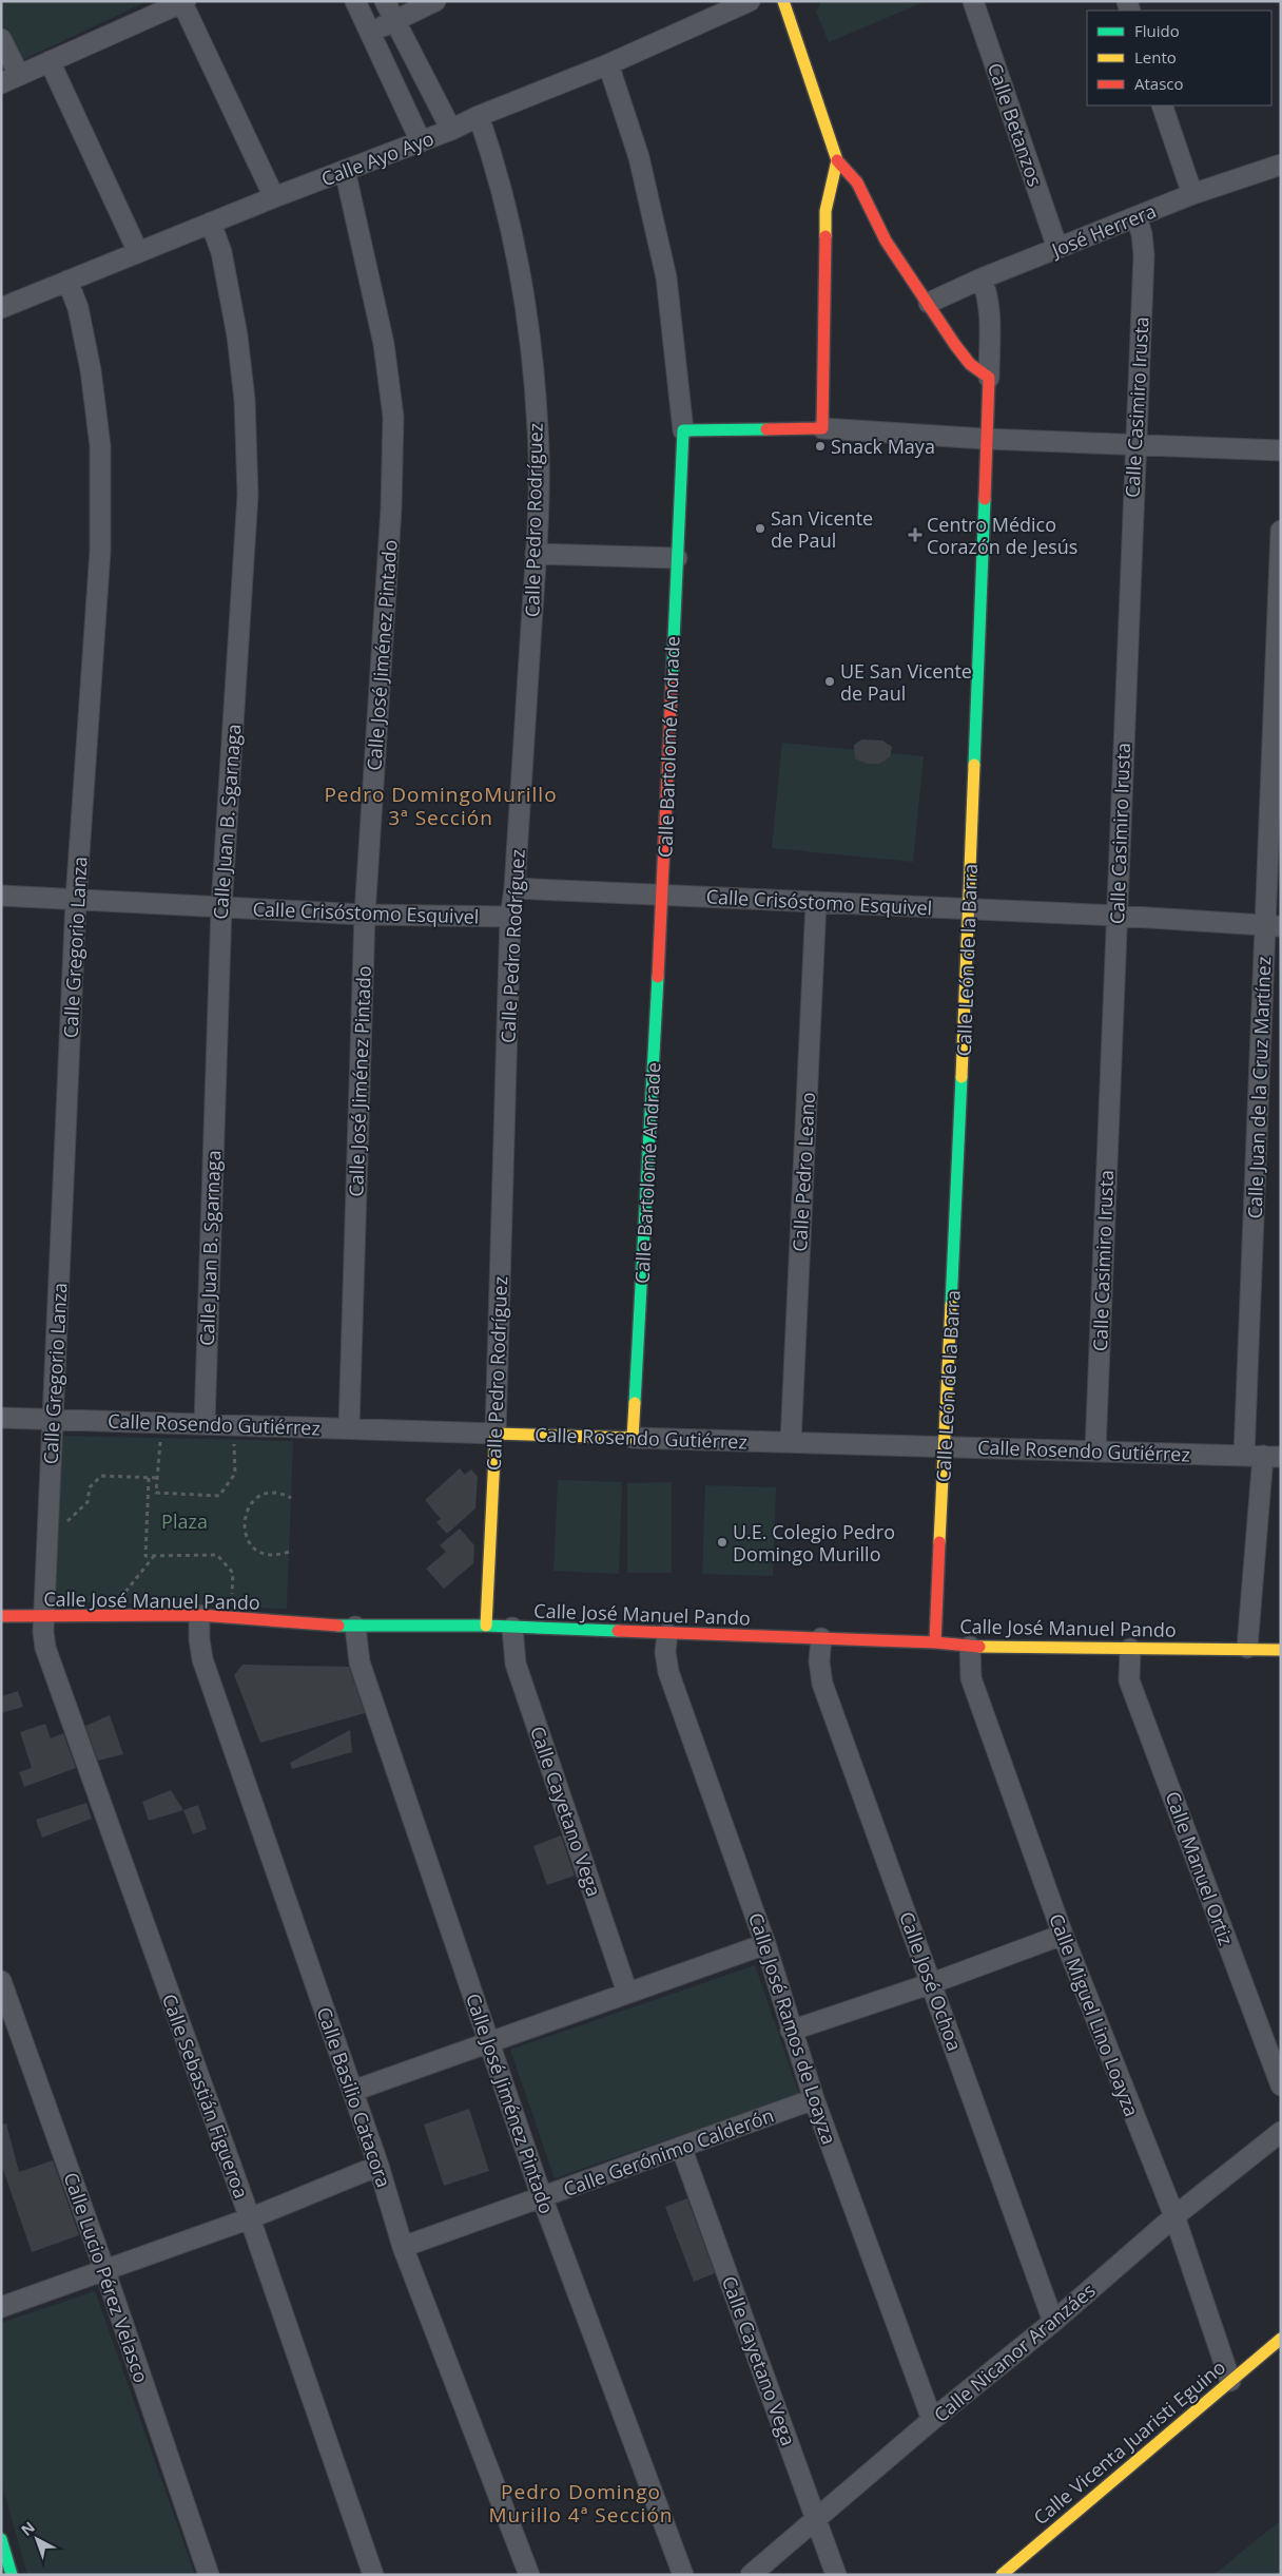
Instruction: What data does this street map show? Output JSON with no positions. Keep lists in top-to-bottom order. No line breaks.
{"streets":{"street":["Calle Betanzos","Calle Ayo Ayo","José Herrera","Calle Casimiro Irusta","Calle Pedro Rodríguez","Calle José Jiménez Pintado","Calle Bartolomé Andrade","Calle Juan B. Sgarnaga","Calle Crisóstomo Esquivel","Calle Gregorio Lanza","Calle León de la Barra","Calle Juan de la Cruz Martínez","Calle Pedro Leano","Calle Rosendo Gutiérrez","Calle José Manuel Pando","Calle Cayetano Vega","Calle Manuel Ortiz","Calle José Ochoa","Calle Miguel Lino Loayza","Calle José Ramos de Loayza","Calle Sebastián Figueroa","Calle Basilio Catacora","Calle Gerónimo Calderón","Calle Lucio Pérez Velasco","Calle Nicanor Aranzáes","Calle Vicenta Juaristi Eguino"]},"crossings":[["Calle Betanzos","José Herrera"],["Calle Ayo Ayo","Calle Pedro Rodríguez"],["Calle Ayo Ayo","Calle José Jiménez Pintado"],["Calle Ayo Ayo","Calle Bartolomé Andrade"],["Calle Ayo Ayo","Calle Juan B. Sgarnaga"],["Calle Ayo Ayo","Calle Gregorio Lanza"],["José Herrera","Calle Casimiro Irusta"],["José Herrera","Calle León de la Barra"],["Calle Casimiro Irusta","Calle Crisóstomo Esquivel"],["Calle Casimiro Irusta","Calle Rosendo Gutiérrez"],["Calle Pedro Rodríguez","Calle Crisóstomo Esquivel"],["Calle Pedro Rodríguez","Calle Rosendo Gutiérrez"],["Calle Pedro Rodríguez","Calle José Manuel Pando"],["Calle José Jiménez Pintado","Calle Crisóstomo Esquivel"],["Calle José Jiménez Pintado","Calle Rosendo Gutiérrez"],["Calle José Jiménez Pintado","Calle José Manuel Pando"],["Calle José Jiménez Pintado","Calle Gerónimo Calderón"],["Calle Bartolomé Andrade","Calle Crisóstomo Esquivel"],["Calle Bartolomé Andrade","Calle Rosendo Gutiérrez"],["Calle Juan B. Sgarnaga","Calle Crisóstomo Esquivel"],["Calle Juan B. Sgarnaga","Calle Rosendo Gutiérrez"],["Calle Crisóstomo Esquivel","Calle Gregorio Lanza"],["Calle Crisóstomo Esquivel","Calle León de la Barra"],["Calle Crisóstomo Esquivel","Calle Juan de la Cruz Martínez"],["Calle Crisóstomo Esquivel","Calle Pedro Leano"],["Calle Gregorio Lanza","Calle Rosendo Gutiérrez"],["Calle Gregorio Lanza","Calle José Manuel Pando"],["Calle Gregorio Lanza","Calle Sebastián Figueroa"],["Calle León de la Barra","Calle Rosendo Gutiérrez"],["Calle León de la Barra","Calle José Manuel Pando"],["Calle Juan de la Cruz Martínez","Calle Rosendo Gutiérrez"],["Calle Juan de la Cruz Martínez","Calle José Manuel Pando"],["Calle Pedro Leano","Calle Rosendo Gutiérrez"],["Calle José Manuel Pando","Calle Cayetano Vega"],["Calle José Manuel Pando","Calle Manuel Ortiz"],["Calle José Manuel Pando","Calle José Ochoa"],["Calle José Manuel Pando","Calle Miguel Lino Loayza"],["Calle José Manuel Pando","Calle José Ramos de Loayza"],["Calle José Manuel Pando","Calle Sebastián Figueroa"],["Calle José Manuel Pando","Calle Basilio Catacora"],["Calle Cayetano Vega","Calle Gerónimo Calderón"],["Calle Cayetano Vega","Calle Nicanor Aranzáes"],["Calle José Ochoa","Calle Nicanor Aranzáes"],["Calle Miguel Lino Loayza","Calle Nicanor Aranzáes"],["Calle Miguel Lino Loayza","Calle Vicenta Juaristi Eguino"],["Calle José Ramos de Loayza","Calle Gerónimo Calderón"],["Calle José Ramos de Loayza","Calle Nicanor Aranzáes"],["Calle Basilio Catacora","Calle Gerónimo Calderón"]],"districts":["Pedro DomingoMurillo 3ª Sección","Pedro Domingo Murillo 4ª Sección"],"parks":["Plaza"],"places":{"other":["Snack Maya","San Vicente de Paul","UE San Vicente de Paul","U.E. Colegio Pedro Domingo Murillo"],"health":["Centro Médico Corazón de Jesús"]},"legend":["Fluido","Lento","Atasco"],"north":"top left"}
